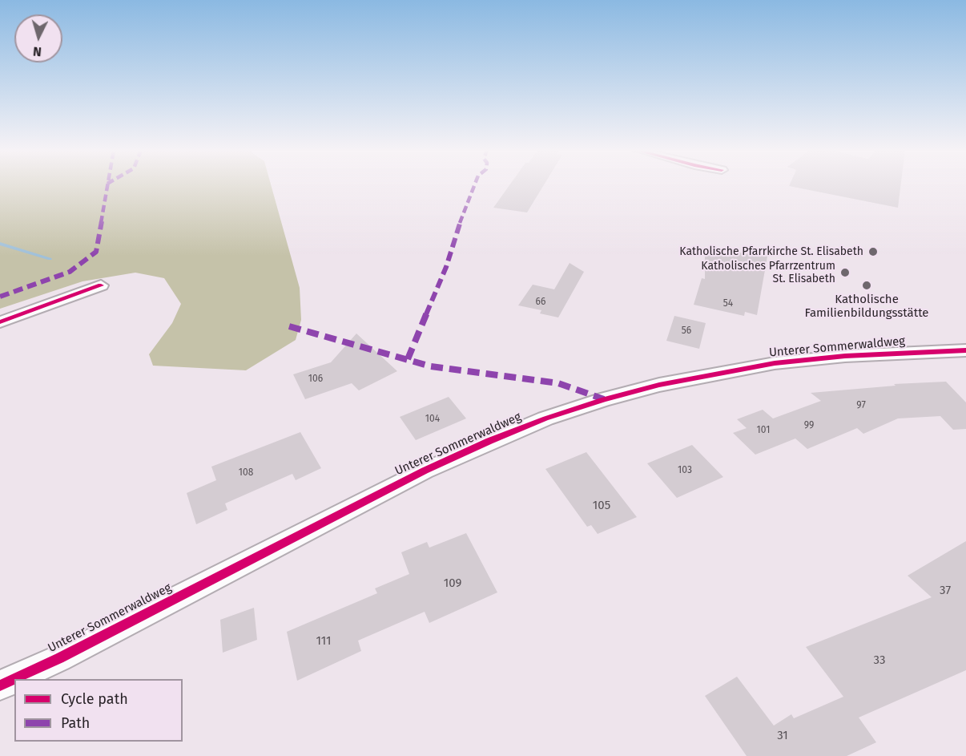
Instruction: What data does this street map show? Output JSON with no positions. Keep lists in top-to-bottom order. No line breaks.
{"streets":{"street":["Unterer Sommerwaldweg"]},"places":["Katholische Pfarrkirche St. Elisabeth","Katholisches Pfarrzentrum St. Elisabeth","Katholische Familienbildungsstätte"],"house_numbers":["66","54","56","106","97","104","99","101","103","108","105","109","37","111","33","31"],"legend":["Cycle path","Path"],"north":"bottom"}
